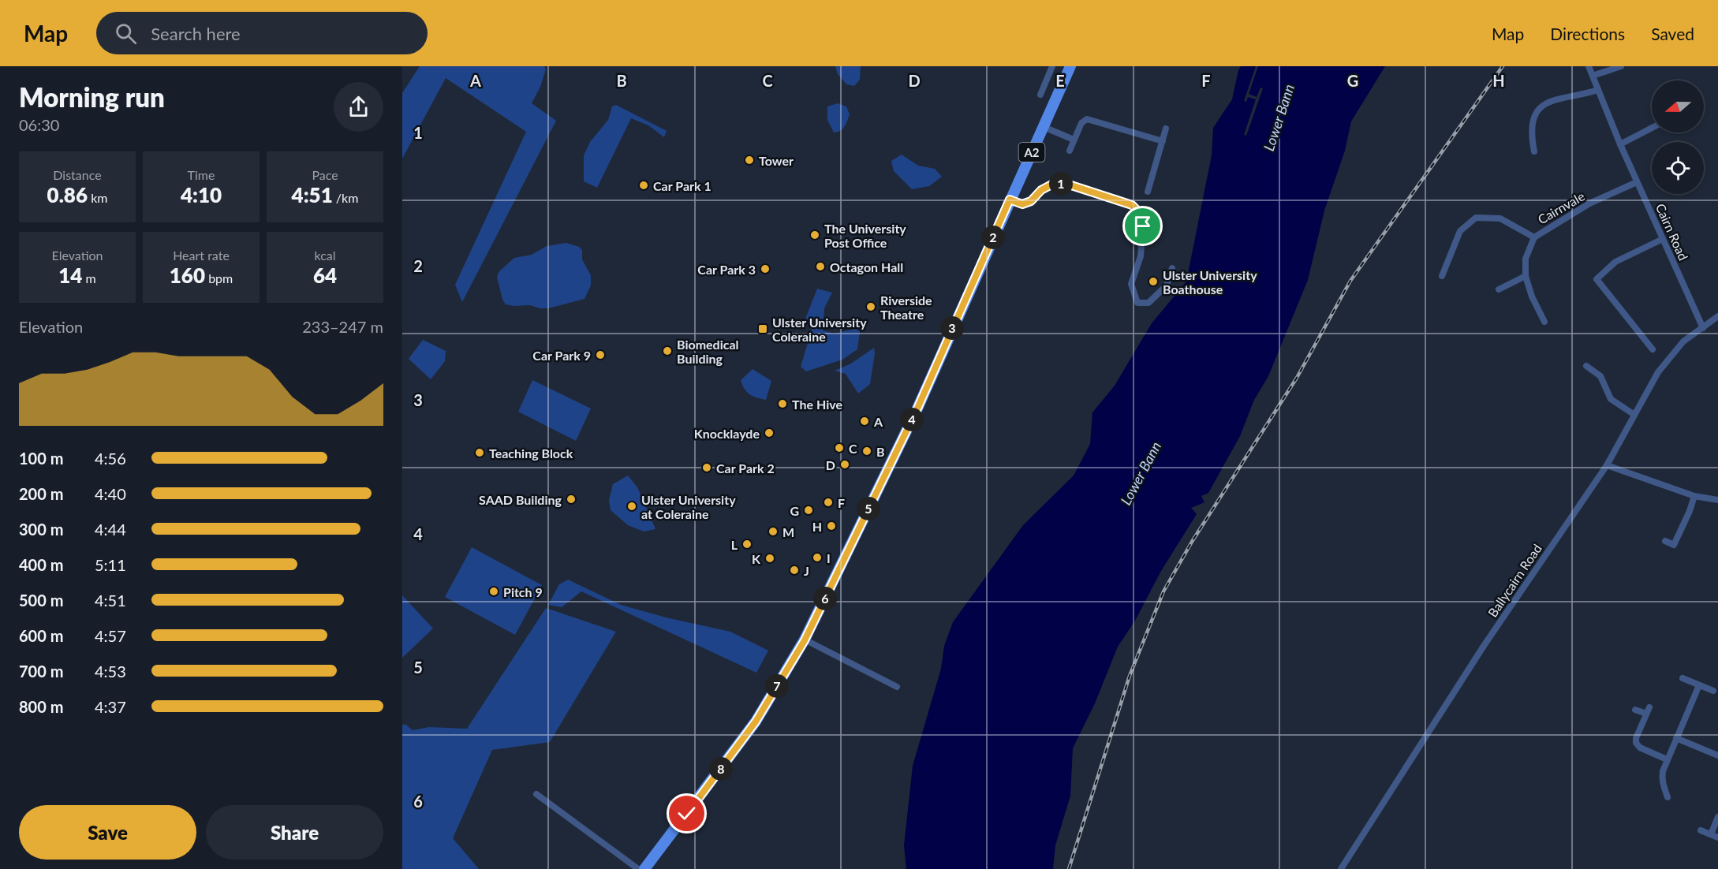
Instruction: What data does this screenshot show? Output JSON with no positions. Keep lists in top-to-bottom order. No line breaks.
{"streets":{"main road":["A2"],"street":["Cairnvale","Cairn Road","Ballycairn Road"]},"crossings":[["Cairnvale","Cairn Road"],["Cairn Road","Ballycairn Road"]],"water":["Lower Bann"],"places":{"other":["Tower","Car Park 1","The University Post Office","Octagon Hall","Car Park 3","Ulster University Boathouse","Riverside Theatre","Biomedical Building","Car Park 9","The Hive","A","Knocklayde","C","B","Teaching Block","D","Car Park 2","SAAD Building","F","Ulster University at Coleraine","G","H","M","L","I","K","J","Pitch 9"],"transit":["Ulster University Coleraine"]},"north":"left","page":{"header":"Map","search":"Search here","nav":["Map","Directions","Saved"],"heading":["Morning run","06:30"],"stats":[["Distance","0.86 km"],["Time","4:10"],["Pace","4:51 /km"],["Elevation","14 m"],["Heart rate","160 bpm"],["kcal","64"]],"pins":["1","2","3","4","5","6","7","8"],"chart":["Elevation","233–247 m"],"list":[{"name":"100 m","note":"4:56"},{"name":"200 m","note":"4:40"},{"name":"300 m","note":"4:44"},{"name":"400 m","note":"5:11"},{"name":"500 m","note":"4:51"},{"name":"600 m","note":"4:57"},{"name":"700 m","note":"4:53"},{"name":"800 m","note":"4:37"}],"buttons":["Save","Share"]},"grid":{"columns":["A","B","C","D","E","F","G","H"],"rows":["1","2","3","4","5","6"]}}
